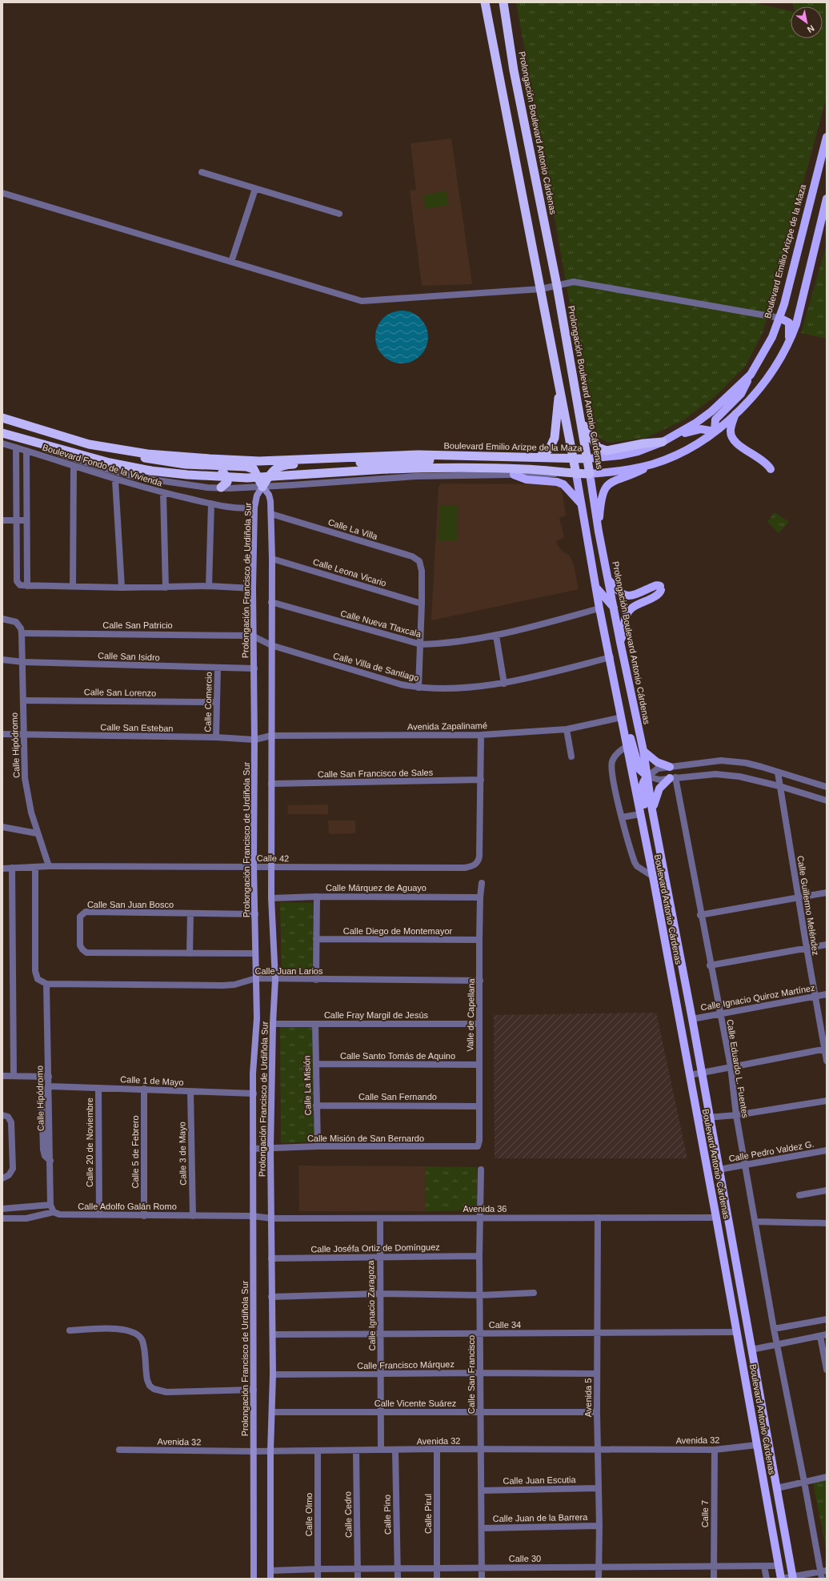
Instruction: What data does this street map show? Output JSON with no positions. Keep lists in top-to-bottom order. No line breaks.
{"streets":{"highway":["Prolongación Boulevard Antonio Cárdenas","Boulevard Emilio Arizpe de la Maza"],"main road":["Prolongación Francisco de Urdiñola Sur","Boulevard Antonio Cárdenas"],"street":["Boulevard Fondo de la Vivienda","Calle La Villa","Calle Leona Vicario","Calle Nueva Tlaxcala","Calle San Patricio","Calle San Isidro","Calle Villa de Santiago","Calle San Lorenzo","Calle Comercio","Avenida Zapalinamé","Calle San Esteban","Calle Hipódromo","Calle San Francisco de Sales","Calle 42","Calle Márquez de Aguayo","Calle San Juan Bosco","Calle Guillermo Meléndez","Calle Diego de Montemayor","Calle Juan Larios","Calle Ignacio Quiroz Martínez","Calle Fray Margil de Jesús","Valle de Capellana","Calle Santo Tomás de Aquino","Calle Eduardo L. Fuentes","Calle 1 de Mayo","Calle La Misión","Calle San Fernando","Calle Misión de San Bernardo","Calle 20 de Noviembre","Calle Pedro Valdez G.","Calle 5 de Febrero","Calle 3 de Mayo","Calle Adolfo Galán Romo","Avenida 36","Calle Joséfa Ortiz de Domínguez","Calle Ignacio Zaragoza","Calle 34","Calle Francisco Márquez","Calle San Francisco","Avenida 5","Calle Vicente Suárez","Avenida 32","Calle Juan Escutia","Calle Pirul","Calle 7","Calle Olmo","Calle Cedro","Calle Pino","Calle Juan de la Barrera","Calle 30"]},"crossings":[["Prolongación Boulevard Antonio Cárdenas","Boulevard Emilio Arizpe de la Maza"],["Prolongación Boulevard Antonio Cárdenas","Boulevard Antonio Cárdenas"],["Boulevard Fondo de la Vivienda","Prolongación Francisco de Urdiñola Sur"],["Calle La Villa","Calle Leona Vicario"],["Calle La Villa","Prolongación Francisco de Urdiñola Sur"],["Calle Leona Vicario","Prolongación Francisco de Urdiñola Sur"],["Prolongación Francisco de Urdiñola Sur","Calle Nueva Tlaxcala"],["Prolongación Francisco de Urdiñola Sur","Calle San Patricio"],["Prolongación Francisco de Urdiñola Sur","Calle San Isidro"],["Prolongación Francisco de Urdiñola Sur","Calle Villa de Santiago"],["Prolongación Francisco de Urdiñola Sur","Avenida Zapalinamé"],["Prolongación Francisco de Urdiñola Sur","Calle San Esteban"],["Prolongación Francisco de Urdiñola Sur","Calle San Francisco de Sales"],["Prolongación Francisco de Urdiñola Sur","Calle 42"],["Prolongación Francisco de Urdiñola Sur","Calle Márquez de Aguayo"],["Prolongación Francisco de Urdiñola Sur","Calle San Juan Bosco"],["Prolongación Francisco de Urdiñola Sur","Calle Juan Larios"],["Prolongación Francisco de Urdiñola Sur","Calle Fray Margil de Jesús"],["Prolongación Francisco de Urdiñola Sur","Calle 1 de Mayo"],["Prolongación Francisco de Urdiñola Sur","Calle Misión de San Bernardo"],["Prolongación Francisco de Urdiñola Sur","Calle Adolfo Galán Romo"],["Prolongación Francisco de Urdiñola Sur","Avenida 36"],["Prolongación Francisco de Urdiñola Sur","Calle Joséfa Ortiz de Domínguez"],["Prolongación Francisco de Urdiñola Sur","Calle 34"],["Prolongación Francisco de Urdiñola Sur","Calle Francisco Márquez"],["Prolongación Francisco de Urdiñola Sur","Calle Vicente Suárez"],["Prolongación Francisco de Urdiñola Sur","Avenida 32"],["Prolongación Francisco de Urdiñola Sur","Calle 30"],["Calle San Patricio","Calle Villa de Santiago"],["Calle San Patricio","Calle Hipódromo"],["Calle San Isidro","Calle Comercio"],["Calle San Isidro","Calle Hipódromo"],["Calle San Lorenzo","Calle Comercio"],["Calle San Lorenzo","Calle Hipódromo"],["Calle Comercio","Calle San Esteban"],["Avenida Zapalinamé","Calle San Esteban"],["Calle San Esteban","Calle Hipódromo"],["Calle Hipódromo","Calle 42"],["Calle Hipódromo","Calle Juan Larios"],["Calle Hipódromo","Calle 1 de Mayo"],["Calle Hipódromo","Calle Adolfo Galán Romo"],["Calle San Francisco de Sales","Calle 42"],["Calle Márquez de Aguayo","Valle de Capellana"],["Calle Guillermo Meléndez","Calle Ignacio Quiroz Martínez"],["Boulevard Antonio Cárdenas","Calle Ignacio Quiroz Martínez"],["Boulevard Antonio Cárdenas","Calle Pedro Valdez G."],["Boulevard Antonio Cárdenas","Avenida 36"],["Boulevard Antonio Cárdenas","Calle 34"],["Boulevard Antonio Cárdenas","Avenida 32"],["Boulevard Antonio Cárdenas","Calle 30"],["Calle Diego de Montemayor","Valle de Capellana"],["Calle Juan Larios","Valle de Capellana"],["Calle Ignacio Quiroz Martínez","Calle Eduardo L. Fuentes"],["Calle Fray Margil de Jesús","Valle de Capellana"],["Calle Fray Margil de Jesús","Calle La Misión"],["Valle de Capellana","Calle Santo Tomás de Aquino"],["Valle de Capellana","Calle San Fernando"],["Valle de Capellana","Calle Misión de San Bernardo"],["Calle Santo Tomás de Aquino","Calle La Misión"],["Calle Eduardo L. Fuentes","Calle Pedro Valdez G."],["Calle 1 de Mayo","Calle 20 de Noviembre"],["Calle 1 de Mayo","Calle 5 de Febrero"],["Calle 1 de Mayo","Calle 3 de Mayo"],["Calle La Misión","Calle San Fernando"],["Calle La Misión","Calle Misión de San Bernardo"],["Calle 20 de Noviembre","Calle Adolfo Galán Romo"],["Calle 5 de Febrero","Calle Adolfo Galán Romo"],["Calle 3 de Mayo","Calle Adolfo Galán Romo"],["Calle Adolfo Galán Romo","Avenida 36"],["Avenida 36","Calle Ignacio Zaragoza"],["Avenida 36","Calle San Francisco"],["Avenida 36","Avenida 5"],["Calle Joséfa Ortiz de Domínguez","Calle Ignacio Zaragoza"],["Calle Joséfa Ortiz de Domínguez","Calle San Francisco"],["Calle Ignacio Zaragoza","Calle 34"],["Calle Ignacio Zaragoza","Calle Francisco Márquez"],["Calle Ignacio Zaragoza","Calle Vicente Suárez"],["Calle Ignacio Zaragoza","Avenida 32"],["Calle 34","Calle San Francisco"],["Calle 34","Avenida 5"],["Calle Francisco Márquez","Calle San Francisco"],["Calle Francisco Márquez","Avenida 5"],["Calle San Francisco","Calle Vicente Suárez"],["Calle San Francisco","Avenida 32"],["Calle San Francisco","Calle Juan Escutia"],["Calle San Francisco","Calle Juan de la Barrera"],["Calle San Francisco","Calle 30"],["Avenida 5","Calle Vicente Suárez"],["Avenida 5","Avenida 32"],["Avenida 5","Calle Juan Escutia"],["Avenida 5","Calle Juan de la Barrera"],["Avenida 5","Calle 30"],["Avenida 32","Calle Pirul"],["Avenida 32","Calle 7"],["Avenida 32","Calle Olmo"],["Avenida 32","Calle Cedro"],["Avenida 32","Calle Pino"],["Calle Pirul","Calle 30"],["Calle 7","Calle 30"],["Calle Olmo","Calle 30"],["Calle Cedro","Calle 30"],["Calle Pino","Calle 30"]],"north":"bottom right"}
